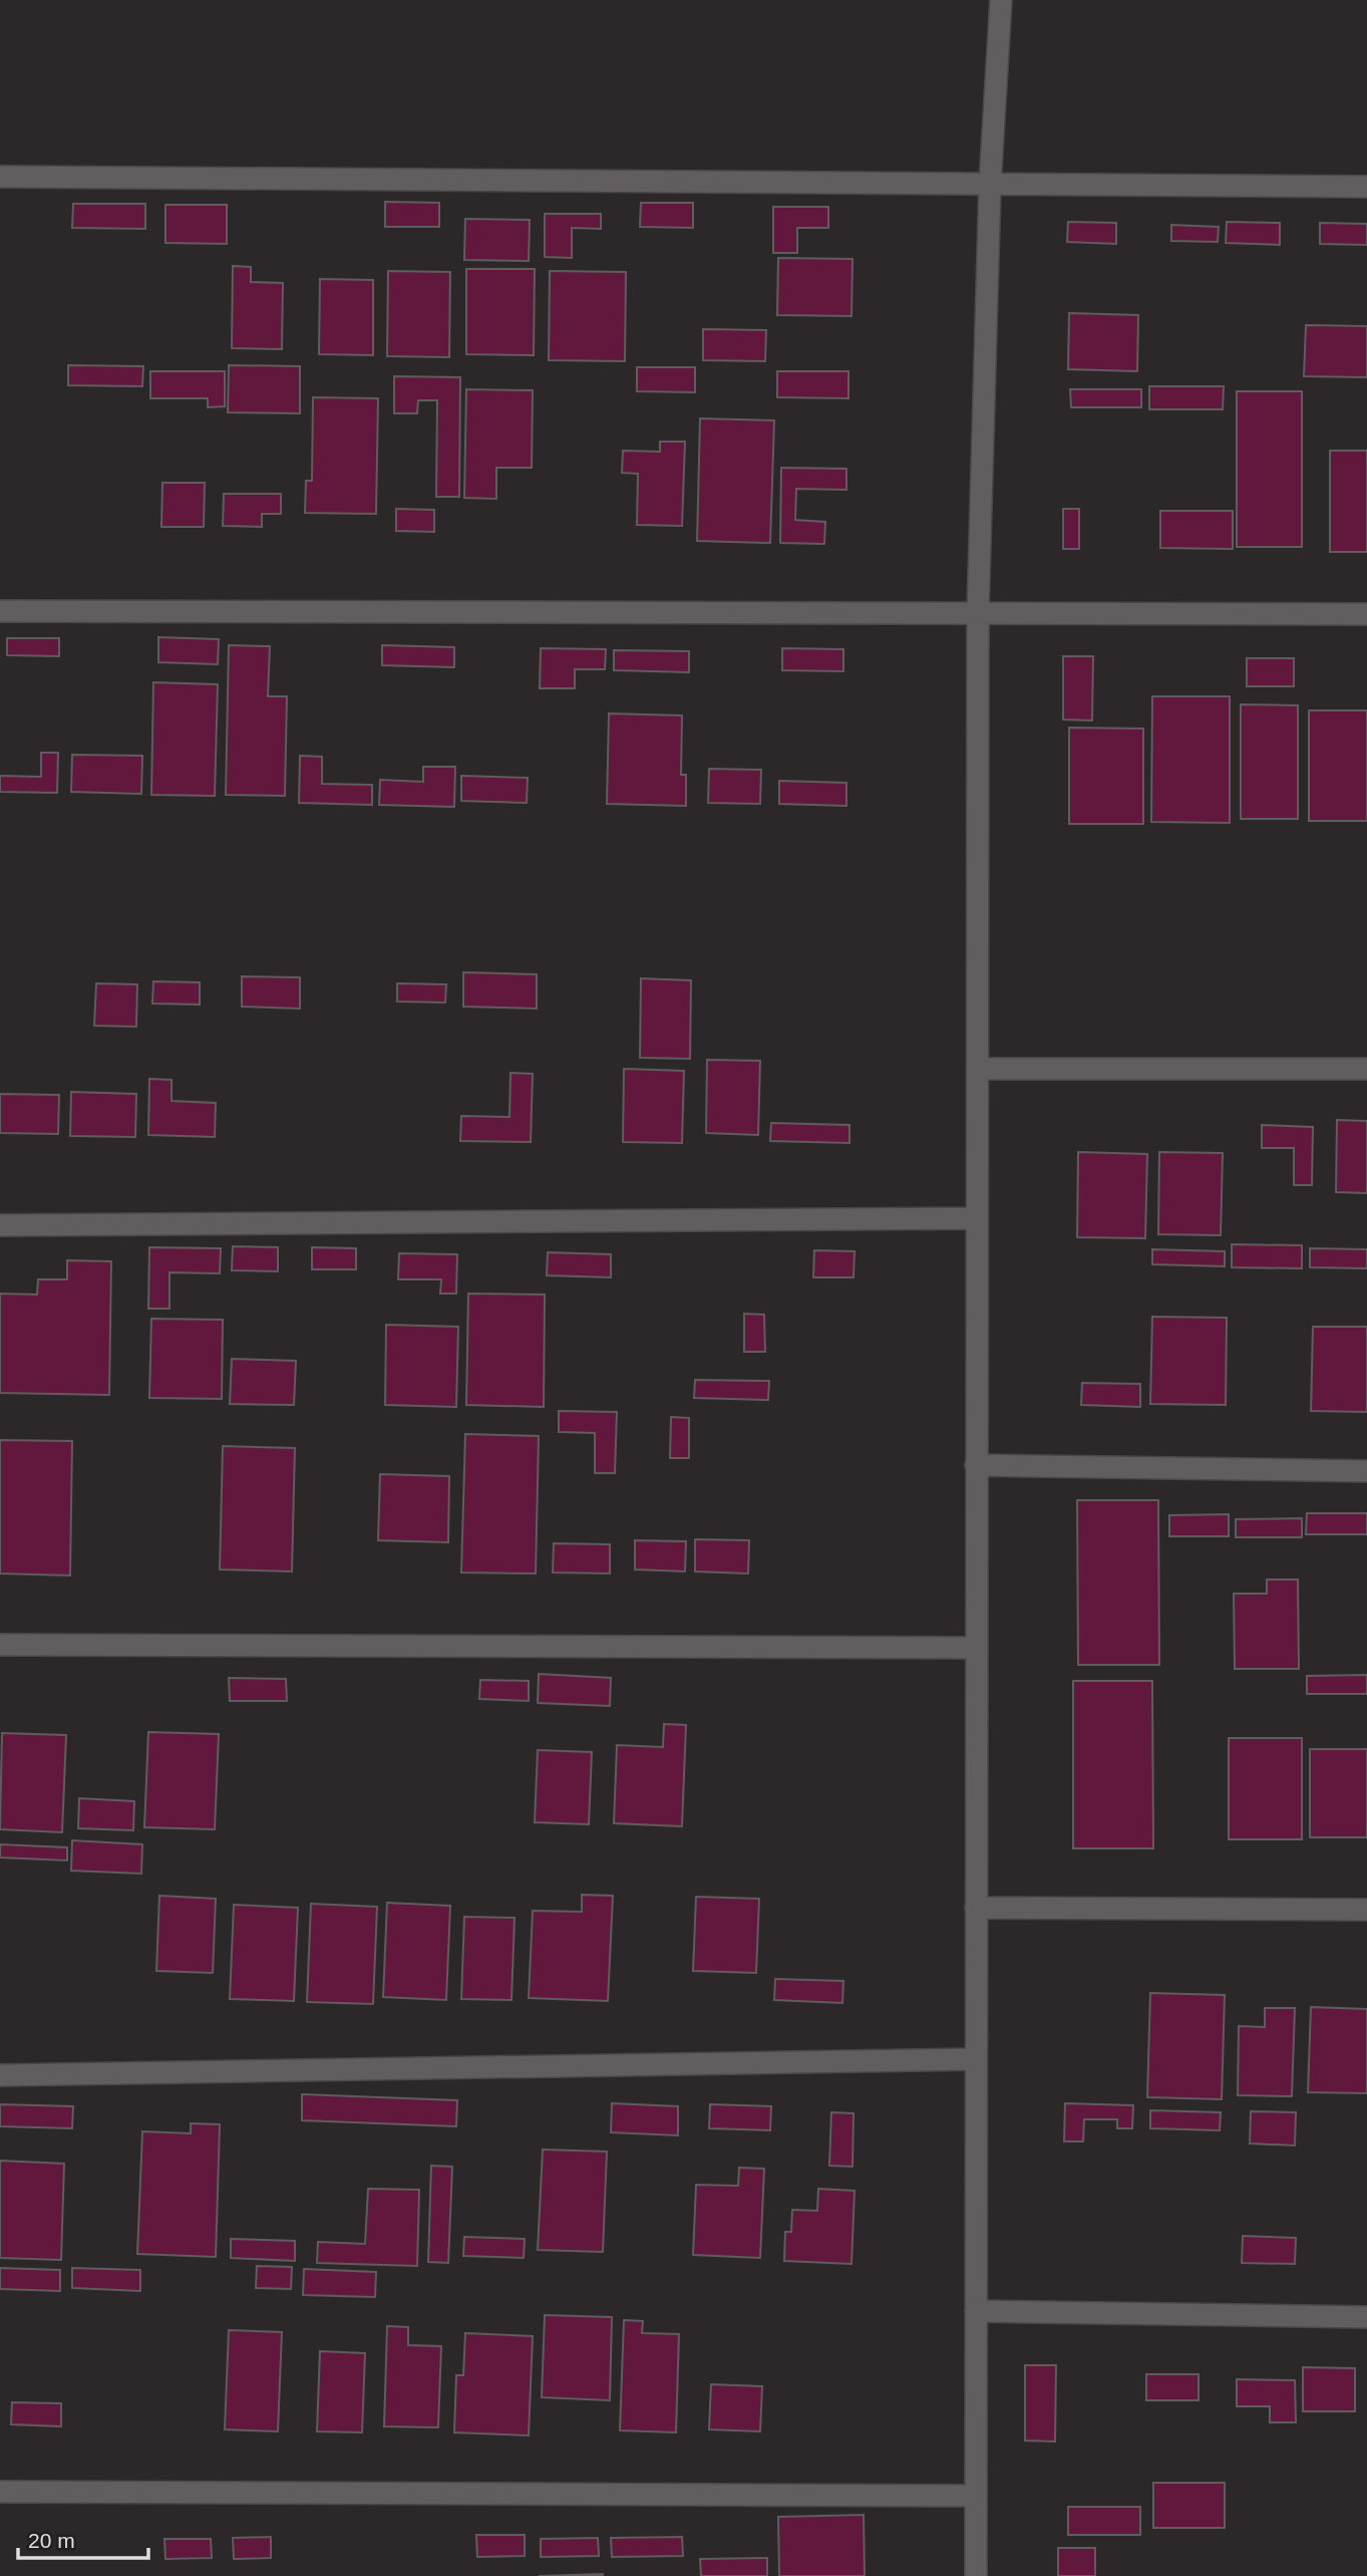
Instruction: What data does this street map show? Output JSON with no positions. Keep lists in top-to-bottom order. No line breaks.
{"scale_bar":"20 m"}
